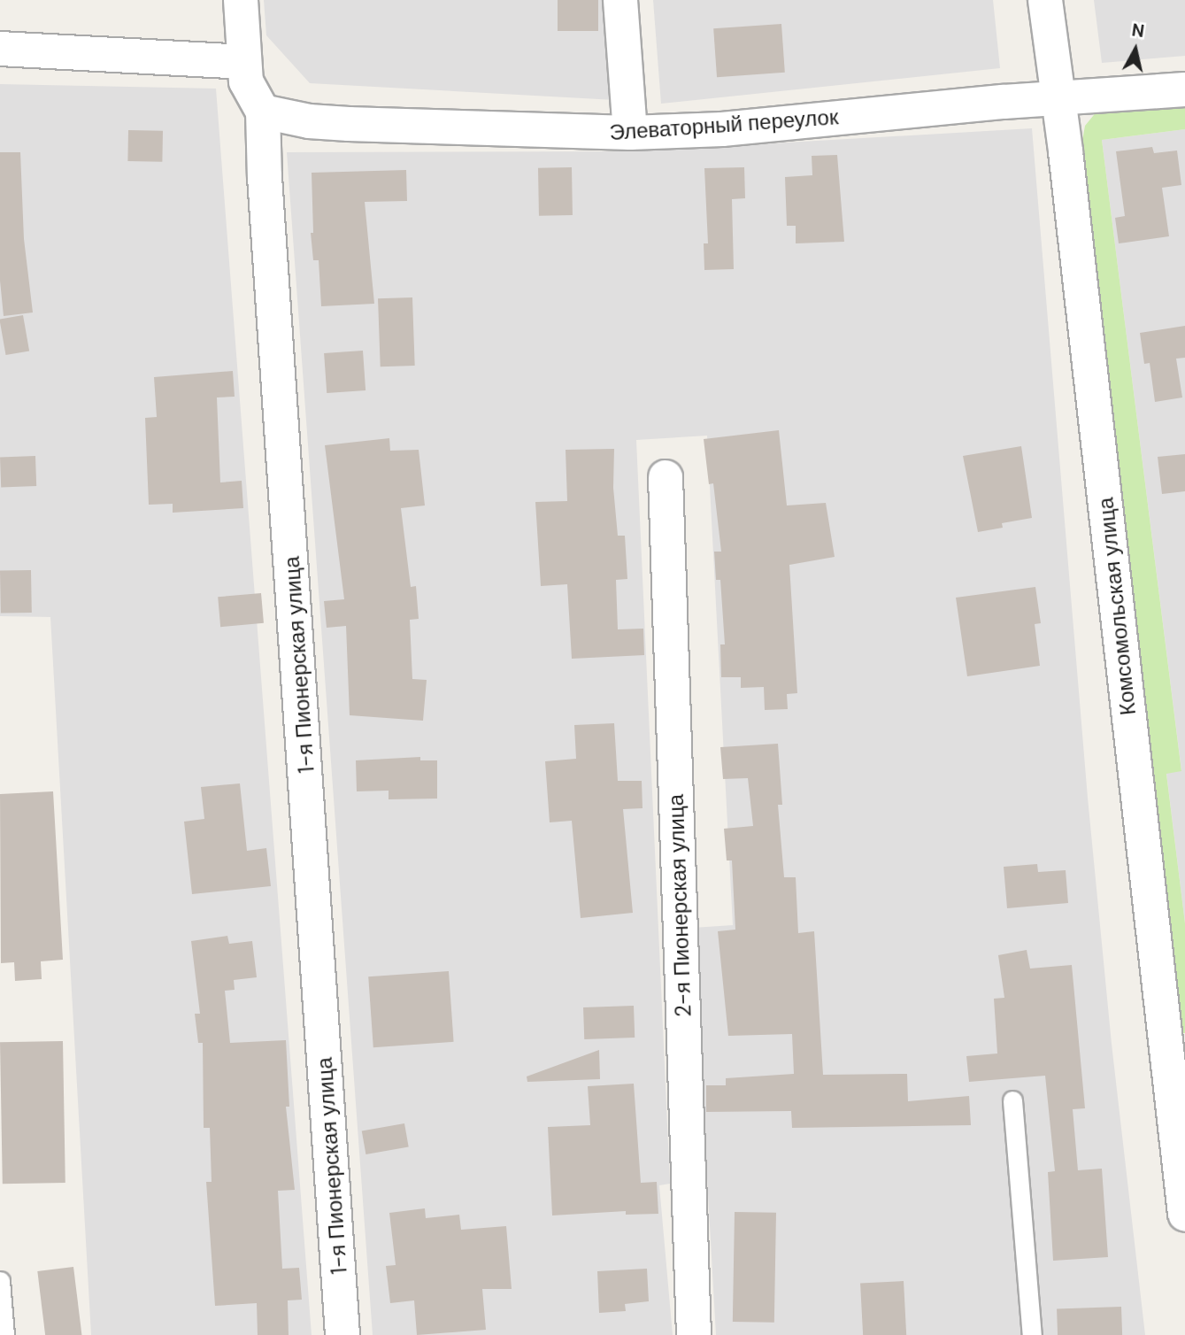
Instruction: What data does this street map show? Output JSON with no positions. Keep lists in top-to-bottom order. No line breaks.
{"streets":{"street":["Элеваторный переулок","Комсомольская улица","1-я Пионерская улица","2-я Пионерская улица"]},"crossings":[["Элеваторный переулок","Комсомольская улица"],["Элеваторный переулок","1-я Пионерская улица"]],"north":"top"}
